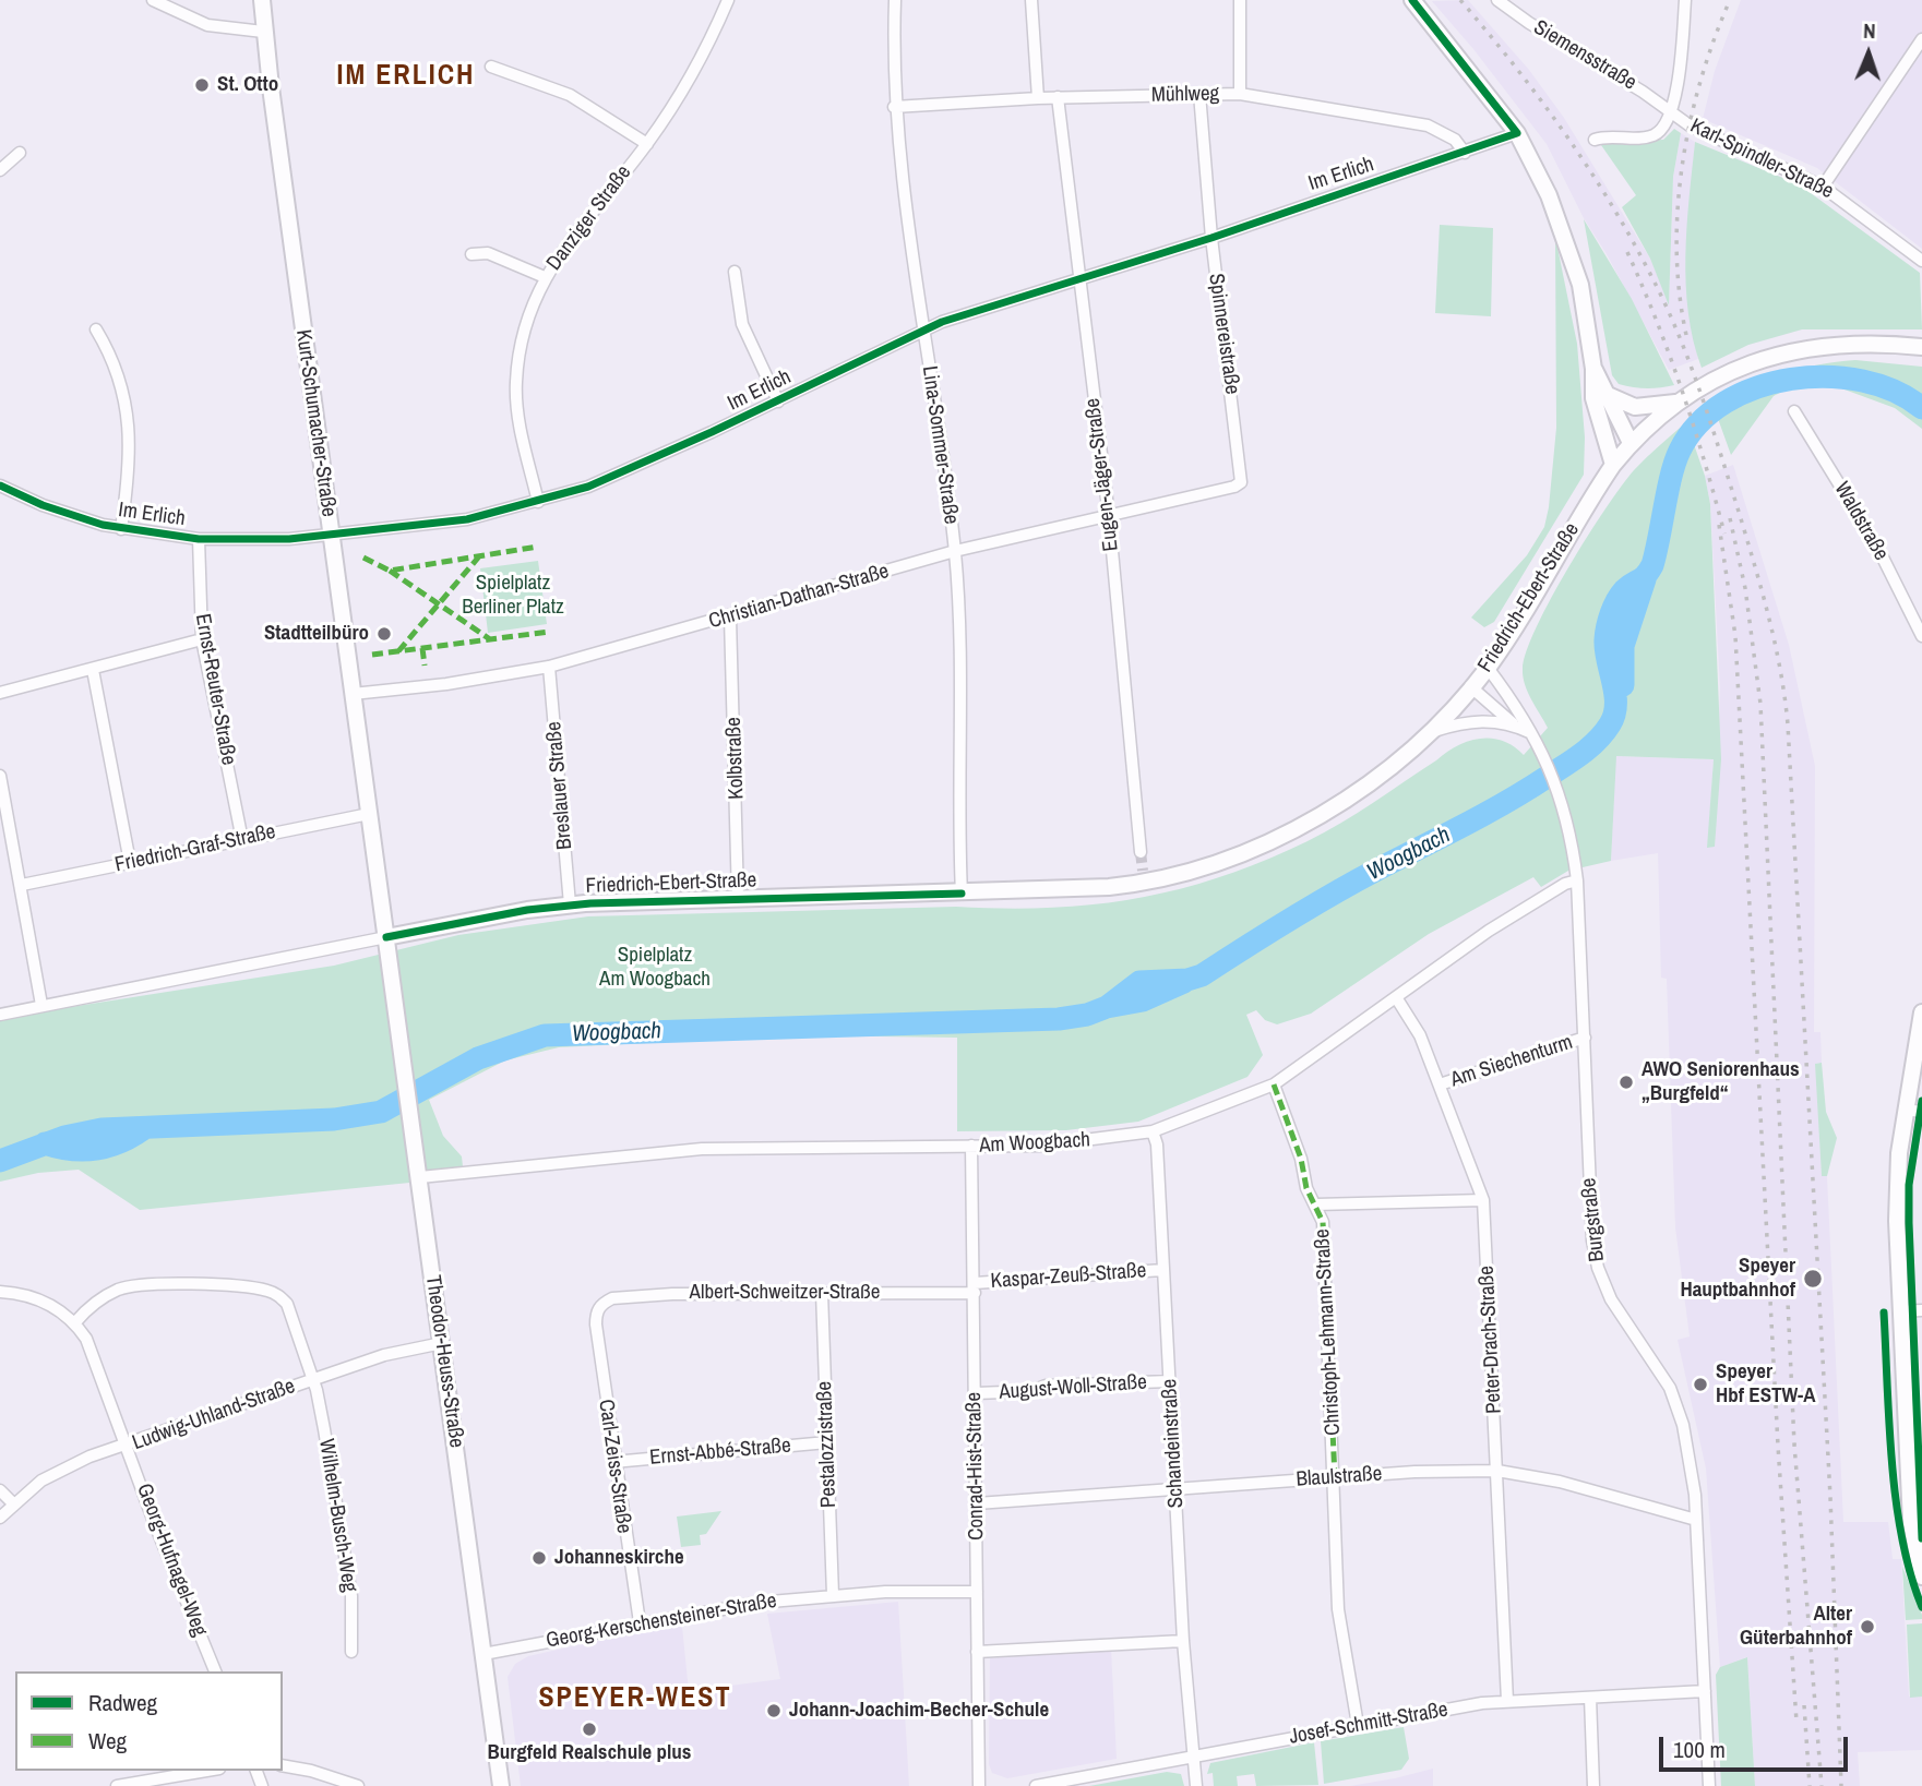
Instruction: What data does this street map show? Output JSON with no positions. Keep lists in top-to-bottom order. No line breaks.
{"streets":{"main road":["Kurt-Schumacher-Straße","Friedrich-Ebert-Straße","Theodor-Heuss-Straße"],"street":["Siemensstraße","Mühlweg","Karl-Spindler-Straße","Im Erlich","Danziger Straße","Spinnereistraße","Lina-Sommer-Straße","Eugen-Jäger-Straße","Waldstraße","Christian-Dathan-Straße","Ernst-Reuter-Straße","Kolbstraße","Breslauer Straße","Friedrich-Graf-Straße","Am Siechenturm","Am Woogbach","Burgstraße","Kaspar-Zeuß-Straße","Albert-Schweitzer-Straße","Christoph-Lehmann-Straße","Peter-Drach-Straße","August-Woll-Straße","Ludwig-Uhland-Straße","Schandeinstraße","Pestalozzistraße","Ernst-Abbé-Straße","Carl-Zeiss-Straße","Conrad-Hist-Straße","Blaulstraße","Wilhelm-Busch-Weg","Georg-Hufnagel-Weg","Georg-Kerschensteiner-Straße","Josef-Schmitt-Straße"]},"crossings":[["Siemensstraße","Karl-Spindler-Straße"],["Mühlweg","Im Erlich"],["Mühlweg","Spinnereistraße"],["Mühlweg","Lina-Sommer-Straße"],["Mühlweg","Eugen-Jäger-Straße"],["Im Erlich","Danziger Straße"],["Im Erlich","Spinnereistraße"],["Im Erlich","Kurt-Schumacher-Straße"],["Im Erlich","Lina-Sommer-Straße"],["Im Erlich","Eugen-Jäger-Straße"],["Im Erlich","Ernst-Reuter-Straße"],["Spinnereistraße","Christian-Dathan-Straße"],["Kurt-Schumacher-Straße","Christian-Dathan-Straße"],["Kurt-Schumacher-Straße","Friedrich-Ebert-Straße"],["Kurt-Schumacher-Straße","Friedrich-Graf-Straße"],["Kurt-Schumacher-Straße","Theodor-Heuss-Straße"],["Lina-Sommer-Straße","Christian-Dathan-Straße"],["Lina-Sommer-Straße","Friedrich-Ebert-Straße"],["Eugen-Jäger-Straße","Christian-Dathan-Straße"],["Christian-Dathan-Straße","Kolbstraße"],["Christian-Dathan-Straße","Breslauer Straße"],["Friedrich-Ebert-Straße","Kolbstraße"],["Friedrich-Ebert-Straße","Breslauer Straße"],["Friedrich-Ebert-Straße","Burgstraße"],["Friedrich-Ebert-Straße","Theodor-Heuss-Straße"],["Ernst-Reuter-Straße","Friedrich-Graf-Straße"],["Am Siechenturm","Burgstraße"],["Am Siechenturm","Peter-Drach-Straße"],["Am Woogbach","Burgstraße"],["Am Woogbach","Christoph-Lehmann-Straße"],["Am Woogbach","Peter-Drach-Straße"],["Am Woogbach","Theodor-Heuss-Straße"],["Am Woogbach","Schandeinstraße"],["Am Woogbach","Conrad-Hist-Straße"],["Burgstraße","Blaulstraße"],["Burgstraße","Josef-Schmitt-Straße"],["Kaspar-Zeuß-Straße","Albert-Schweitzer-Straße"],["Kaspar-Zeuß-Straße","Schandeinstraße"],["Kaspar-Zeuß-Straße","Conrad-Hist-Straße"],["Albert-Schweitzer-Straße","Pestalozzistraße"],["Albert-Schweitzer-Straße","Carl-Zeiss-Straße"],["Albert-Schweitzer-Straße","Conrad-Hist-Straße"],["Christoph-Lehmann-Straße","Blaulstraße"],["Christoph-Lehmann-Straße","Josef-Schmitt-Straße"],["Peter-Drach-Straße","Blaulstraße"],["Peter-Drach-Straße","Josef-Schmitt-Straße"],["Theodor-Heuss-Straße","Ludwig-Uhland-Straße"],["Theodor-Heuss-Straße","Georg-Kerschensteiner-Straße"],["August-Woll-Straße","Schandeinstraße"],["August-Woll-Straße","Conrad-Hist-Straße"],["Ludwig-Uhland-Straße","Wilhelm-Busch-Weg"],["Ludwig-Uhland-Straße","Georg-Hufnagel-Weg"],["Schandeinstraße","Blaulstraße"],["Schandeinstraße","Josef-Schmitt-Straße"],["Pestalozzistraße","Ernst-Abbé-Straße"],["Pestalozzistraße","Georg-Kerschensteiner-Straße"],["Ernst-Abbé-Straße","Carl-Zeiss-Straße"],["Carl-Zeiss-Straße","Georg-Kerschensteiner-Straße"],["Conrad-Hist-Straße","Blaulstraße"],["Conrad-Hist-Straße","Georg-Kerschensteiner-Straße"],["Wilhelm-Busch-Weg","Georg-Hufnagel-Weg"]],"districts":["IM ERLICH","SPEYER-WEST"],"water":["Woogbach"],"parks":["Spielplatz Berliner Platz","Spielplatz Am Woogbach"],"places":["St. Otto","Stadtteilbüro","AWO Seniorenhaus „Burgfeld“","Speyer Hauptbahnhof","Speyer Hbf ESTW-A","Johanneskirche","Alter Güterbahnhof","Johann-Joachim-Becher-Schule","Burgfeld Realschule plus"],"legend":["Radweg","Weg"],"scale_bar":"100 m","north":"top"}
